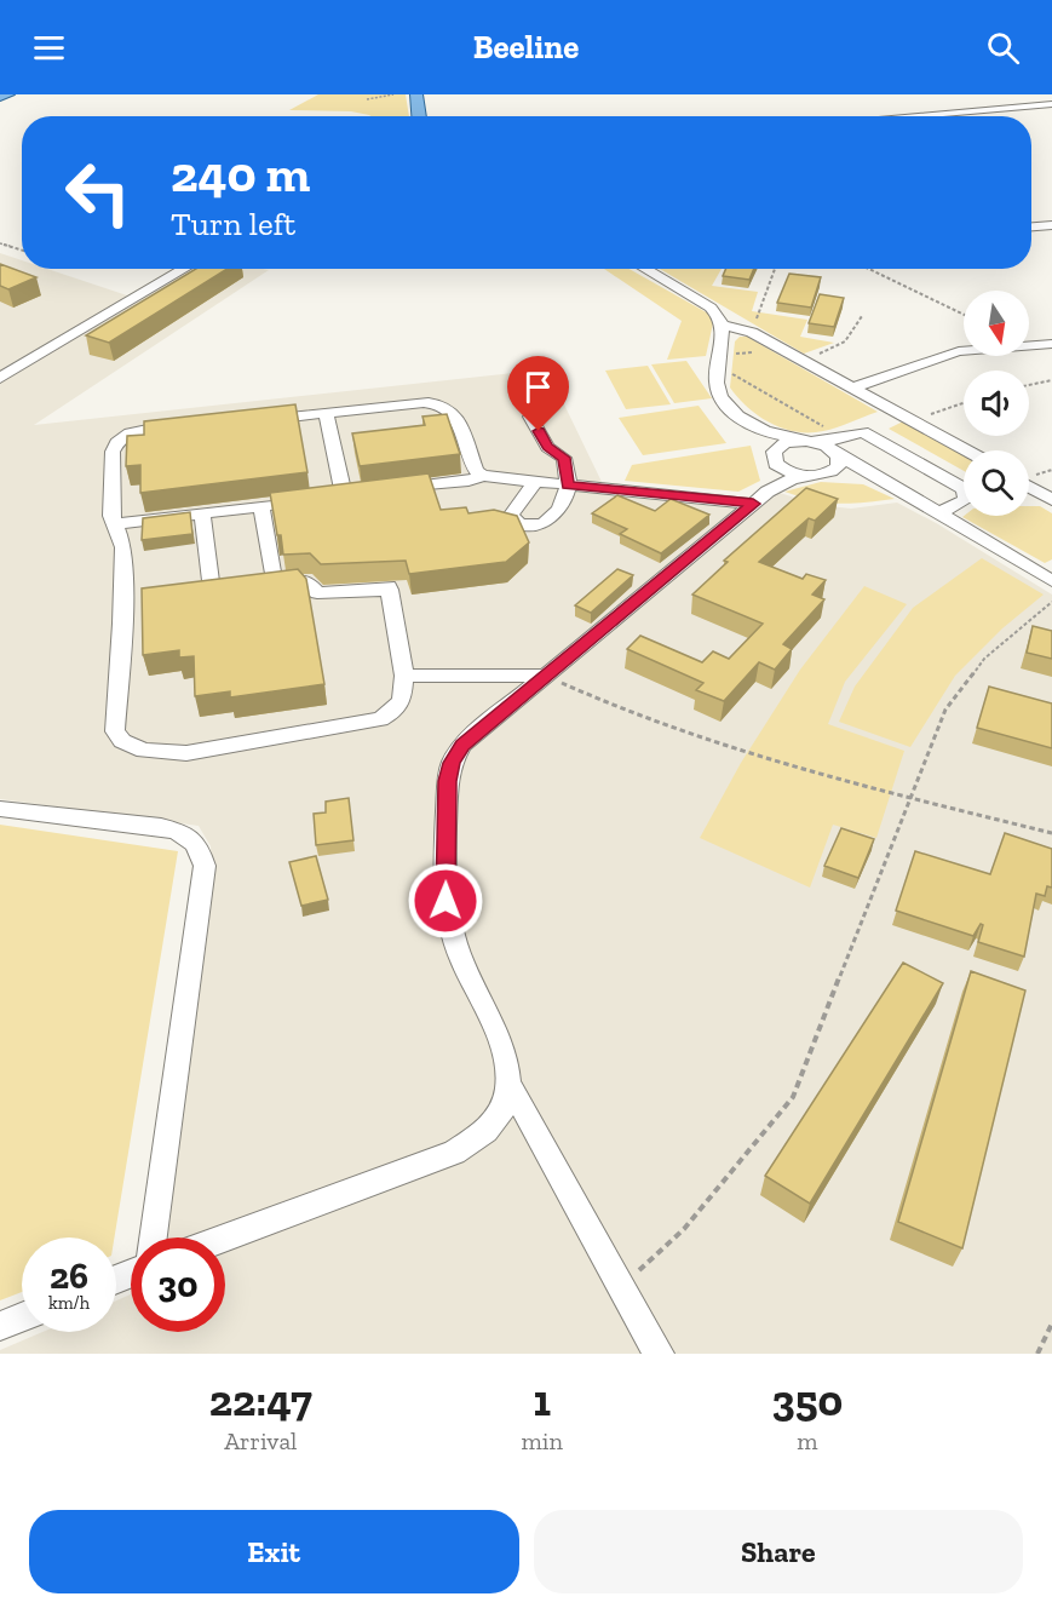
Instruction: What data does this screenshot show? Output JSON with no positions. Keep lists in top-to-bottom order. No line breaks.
{"north":"bottom","page":{"header":"Beeline","turn":["240 m","Turn left"],"speed":"26 km/h","limit":"30","eta":["22:47","Arrival","1","min","350","m"],"buttons":["Exit","Share"]}}
